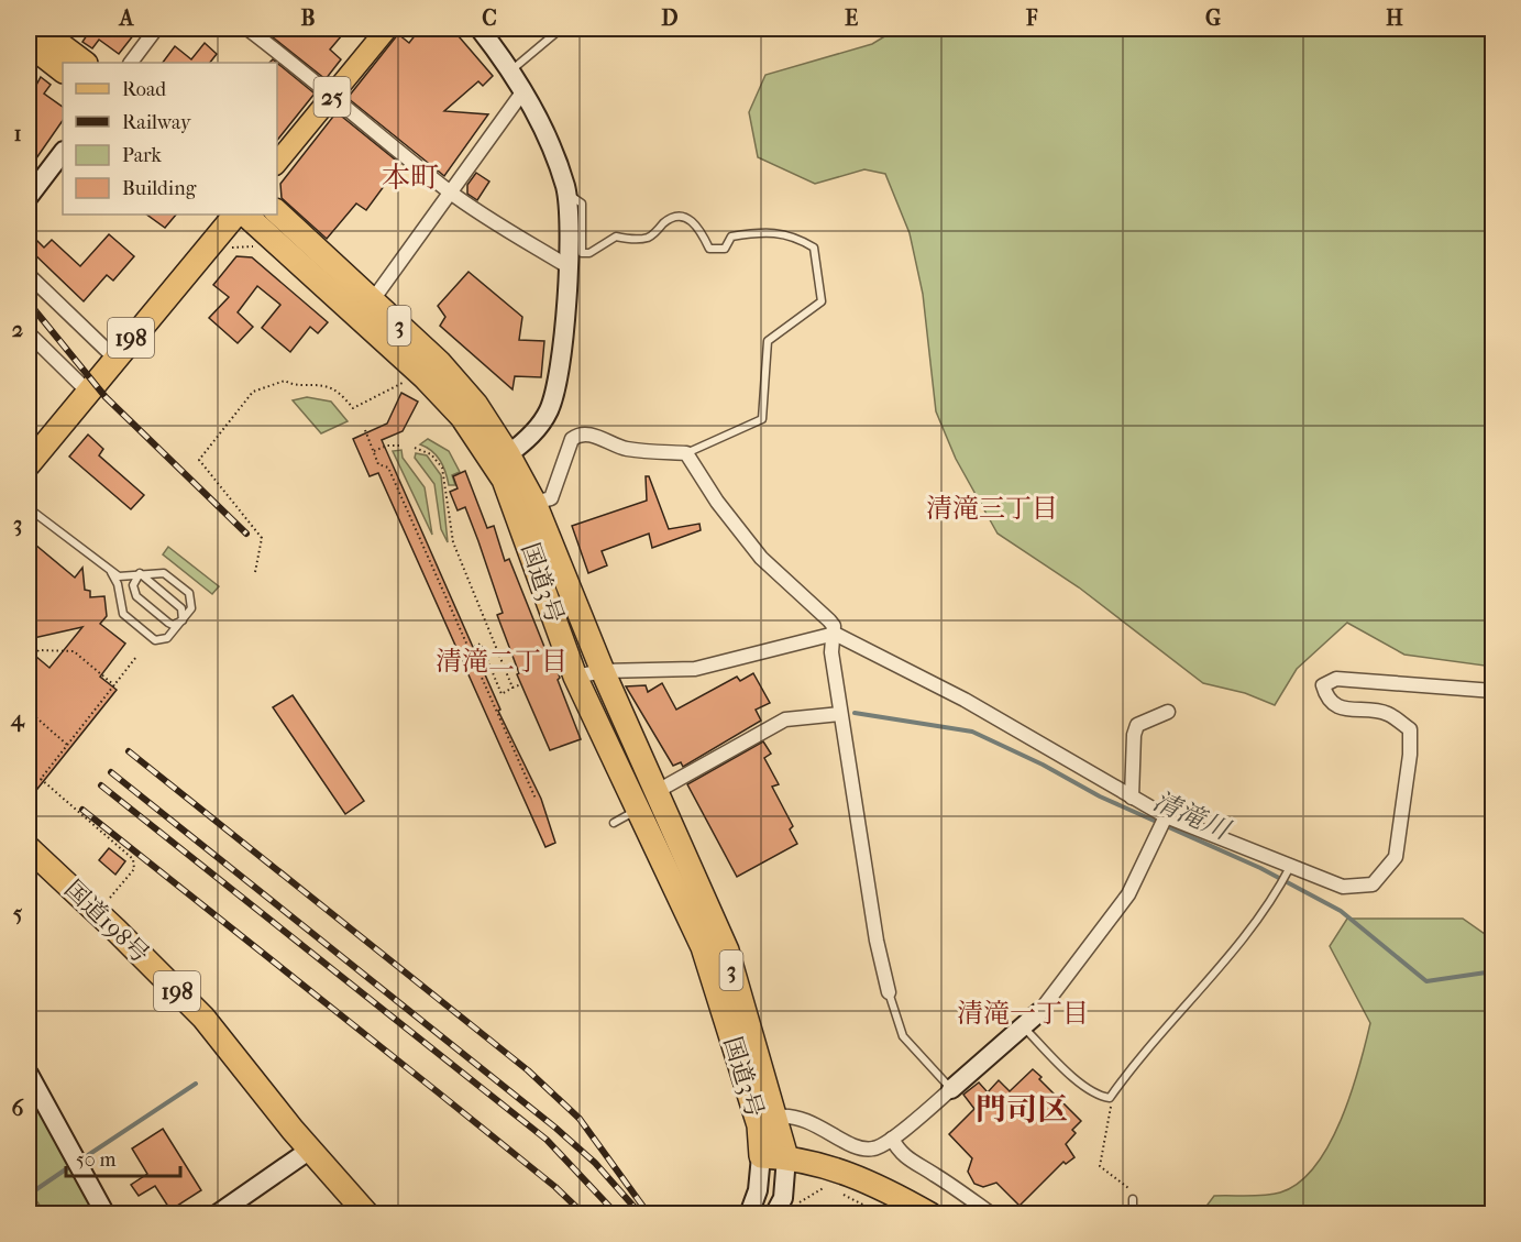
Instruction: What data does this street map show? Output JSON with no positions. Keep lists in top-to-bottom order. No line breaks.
{"streets":{"highway":["3","198","国道3号","国道198号"],"main road":["25"]},"districts":["本町","清滝三丁目","清滝二丁目","清滝一丁目","門司区"],"water":["清滝川"],"legend":["Road","Railway","Park","Building"],"scale_bar":"50 m","grid":{"columns":["A","B","C","D","E","F","G","H"],"rows":["1","2","3","4","5","6"]}}
